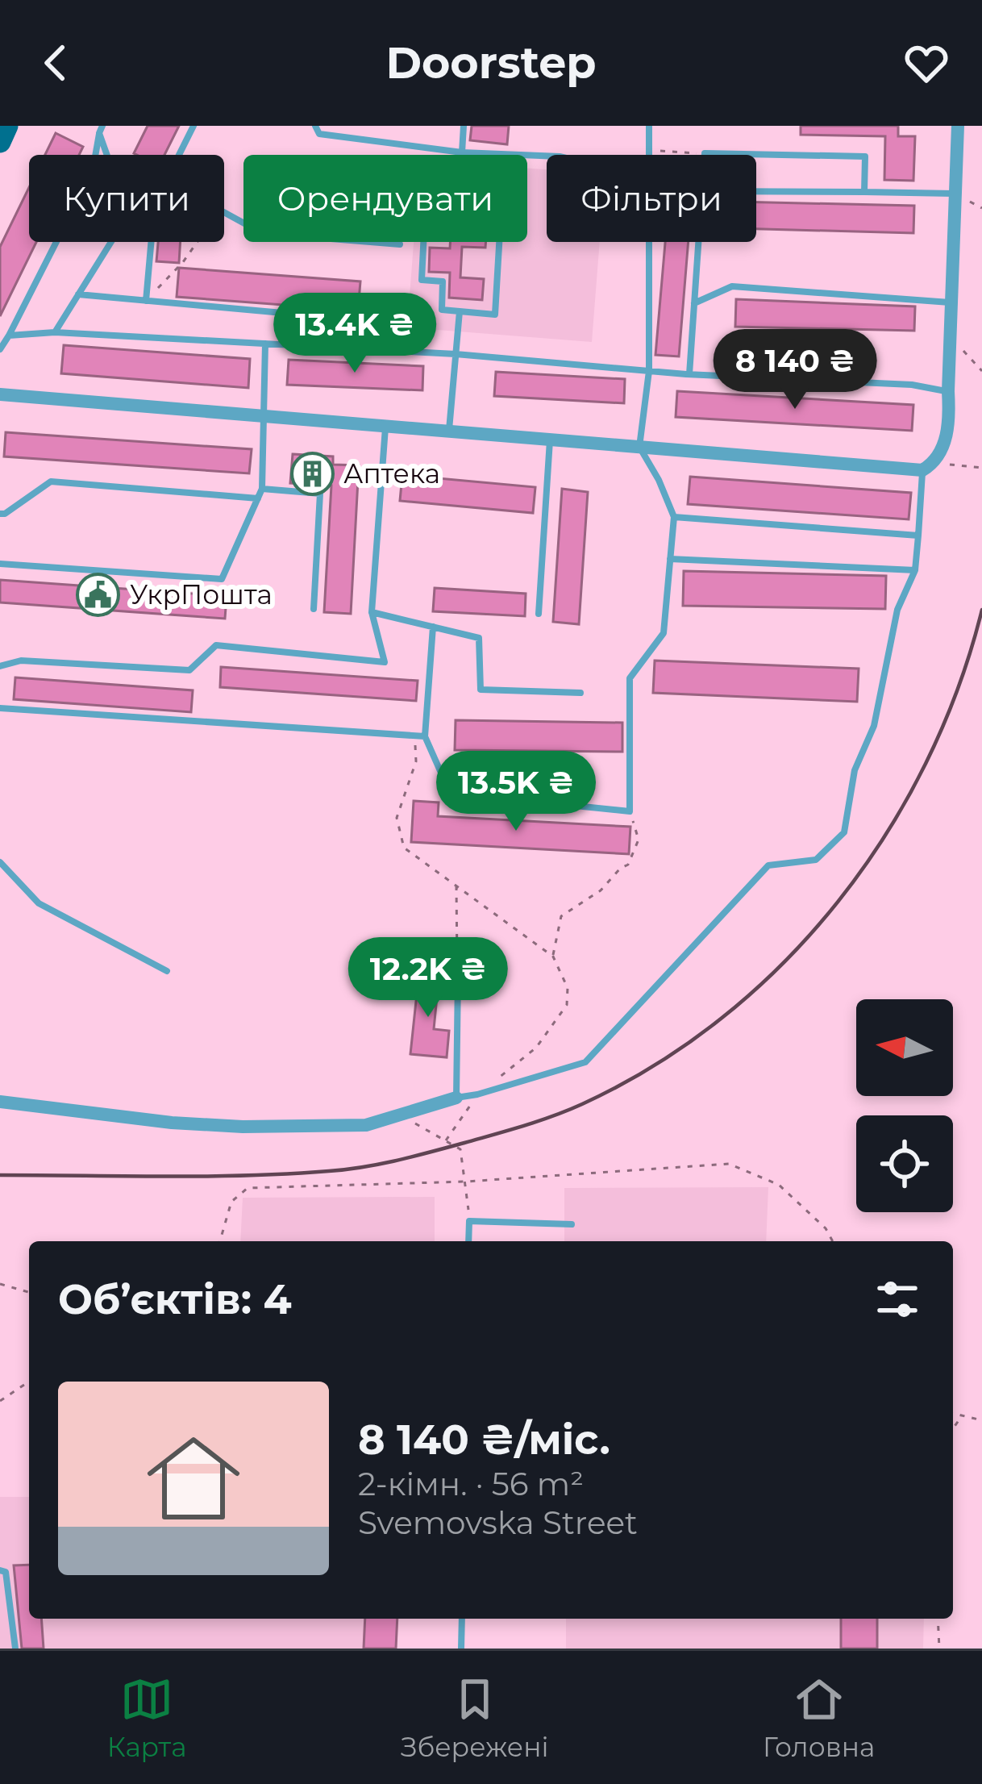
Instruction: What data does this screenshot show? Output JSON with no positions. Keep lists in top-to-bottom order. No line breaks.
{"places":{"building":["Аптека"],"public building":["УкрПошта"]},"north":"left","page":{"header":"Doorstep","chip":["Купити","Орендувати","Фільтри"],"price":["13.4K ₴","8 140 ₴","13.5K ₴","12.2K ₴"],"heading":"Об’єктів: 4","list":[{"name":"8 140 ₴/міс.","note":"2-кімн. · 56 m² · Svemovska Street"}],"tabs":["Карта","Збережені","Головна"]}}
